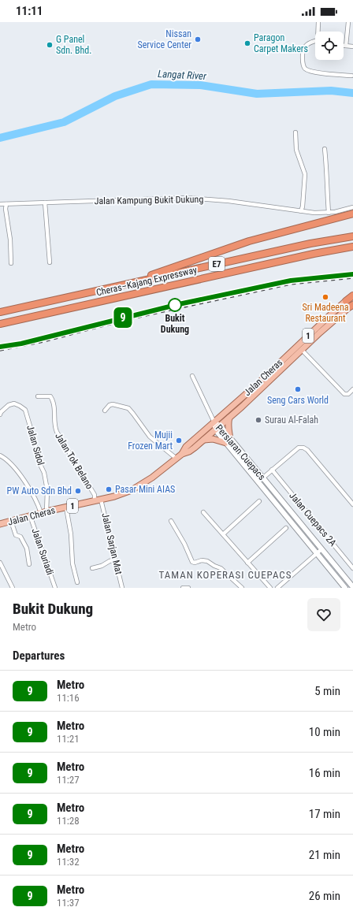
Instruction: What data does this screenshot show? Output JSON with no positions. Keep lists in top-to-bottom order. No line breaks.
{"streets":{"highway":["E7","Cheras–Kajang Expressway"],"main road":["1","Jalan Cheras"],"street":["Jalan Kampung Bukit Dukung","Jalan Sidol","Persiaran Cuepacs","Jalan Tok Belano","Jalan Cuepacs 2A","Jalan Sarjan Mat","Jalan Suriadi"]},"crossings":[["Jalan Cheras","Jalan Sidol"],["Jalan Cheras","Persiaran Cuepacs"],["Jalan Cheras","Jalan Tok Belano"],["Jalan Cheras","Jalan Sarjan Mat"],["Jalan Cheras","Jalan Suriadi"]],"districts":["TAMAN KOPERASI CUEPACS"],"water":["Langat River"],"places":["Nissan Service Center","Paragon Carpet Makers","G Panel Sdn. Bhd.","Sri Madeena Restaurant","Bukit Dukung","Seng Cars World","Surau Al-Falah","Mujii Frozen Mart","Pasar Mini AIAS","PW Auto Sdn Bhd"],"lines":["metro line 9"],"page":{"status":"11:11","on_map":"9","heading":[["Bukit Dukung","Metro"],"Departures"],"list":[{"mark":"9","name":"Metro","note":"11:16","value":"5 min"},{"mark":"9","name":"Metro","note":"11:21","value":"10 min"},{"mark":"9","name":"Metro","note":"11:27","value":"16 min"},{"mark":"9","name":"Metro","note":"11:28","value":"17 min"},{"mark":"9","name":"Metro","note":"11:32","value":"21 min"},{"mark":"9","name":"Metro","note":"11:37","value":"26 min"}]}}
